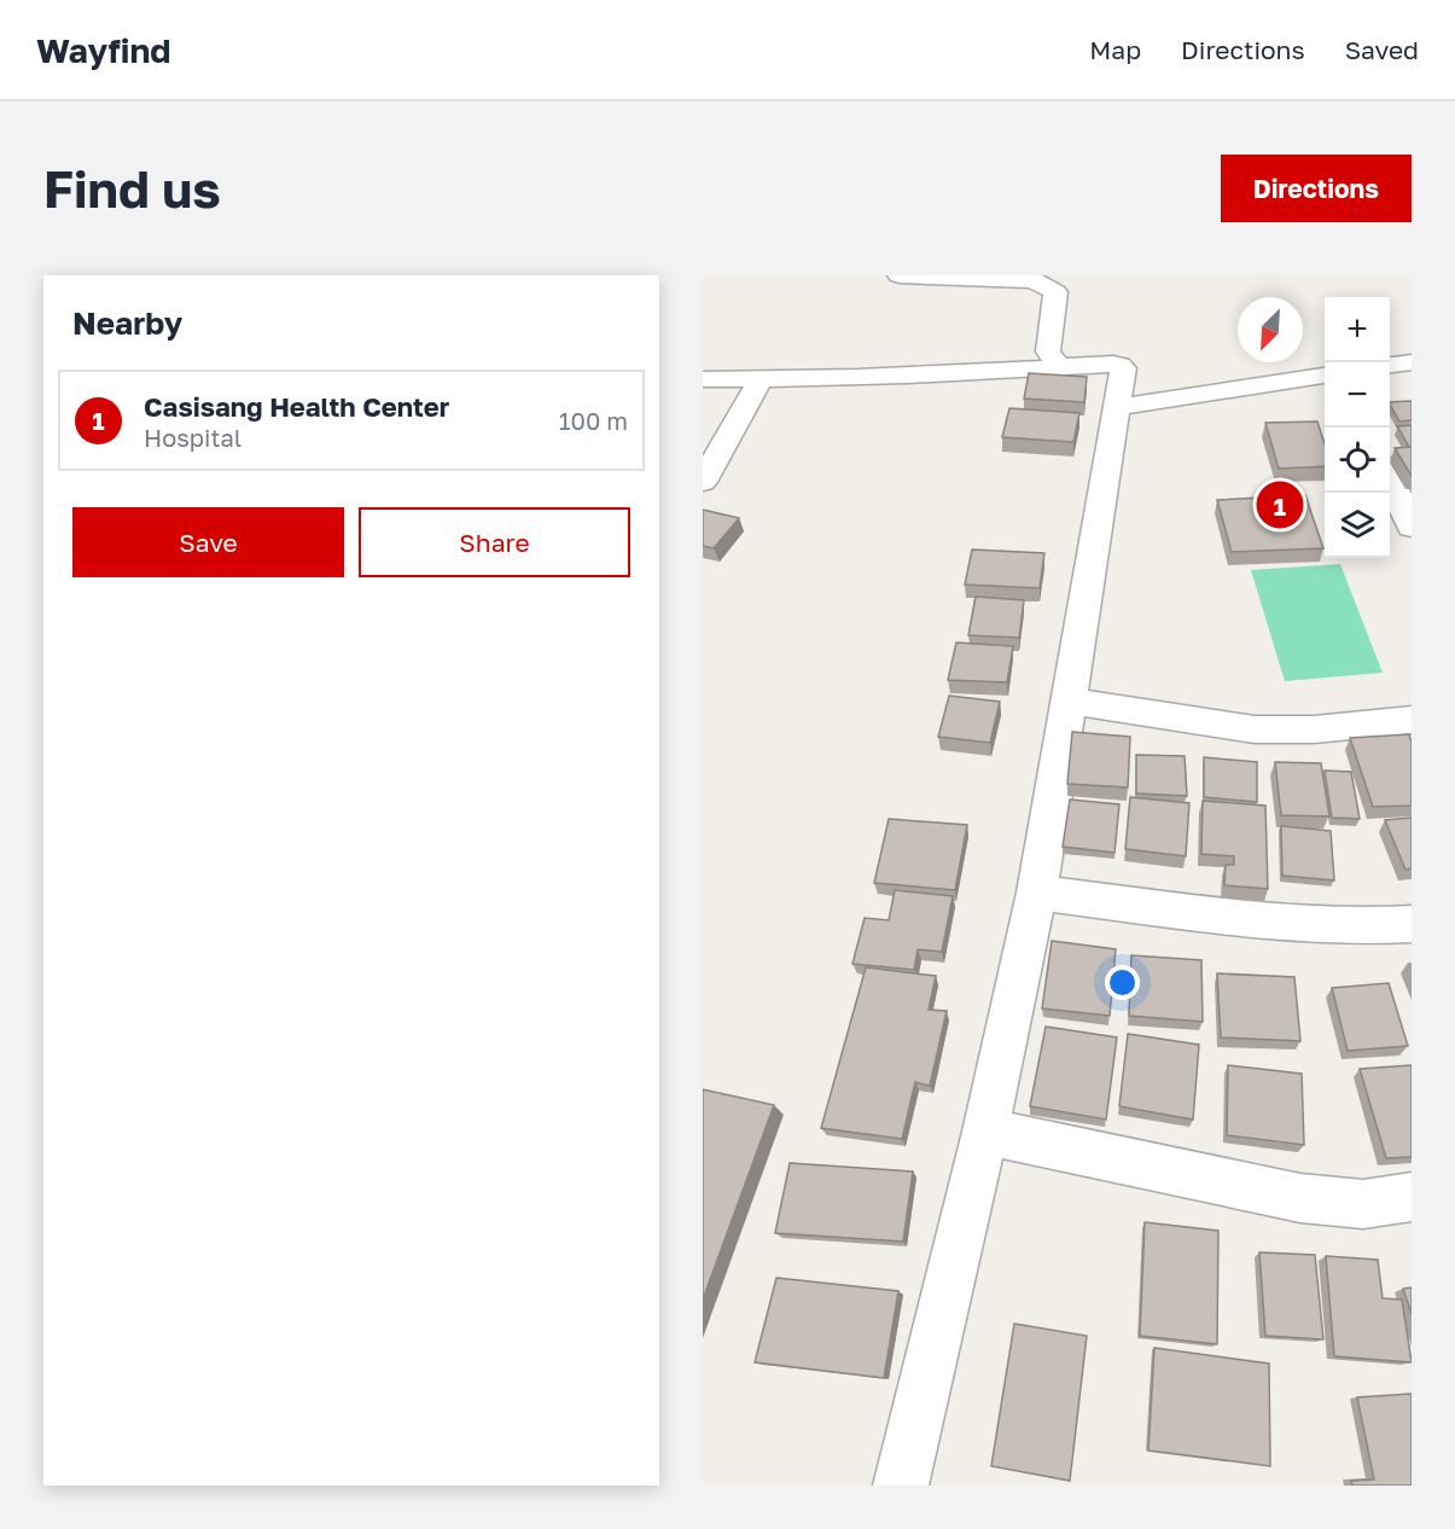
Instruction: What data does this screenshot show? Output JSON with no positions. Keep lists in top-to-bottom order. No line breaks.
{"north":"bottom left","page":{"header":"Wayfind","nav":["Map","Directions","Saved"],"buttons":["Directions",["Save","Share"]],"title":"Find us","heading":"Nearby","map_buttons":["+","−"],"list":[{"mark":"1","name":"Casisang Health Center","note":"Hospital","value":"100 m"}],"pins":"1"}}
